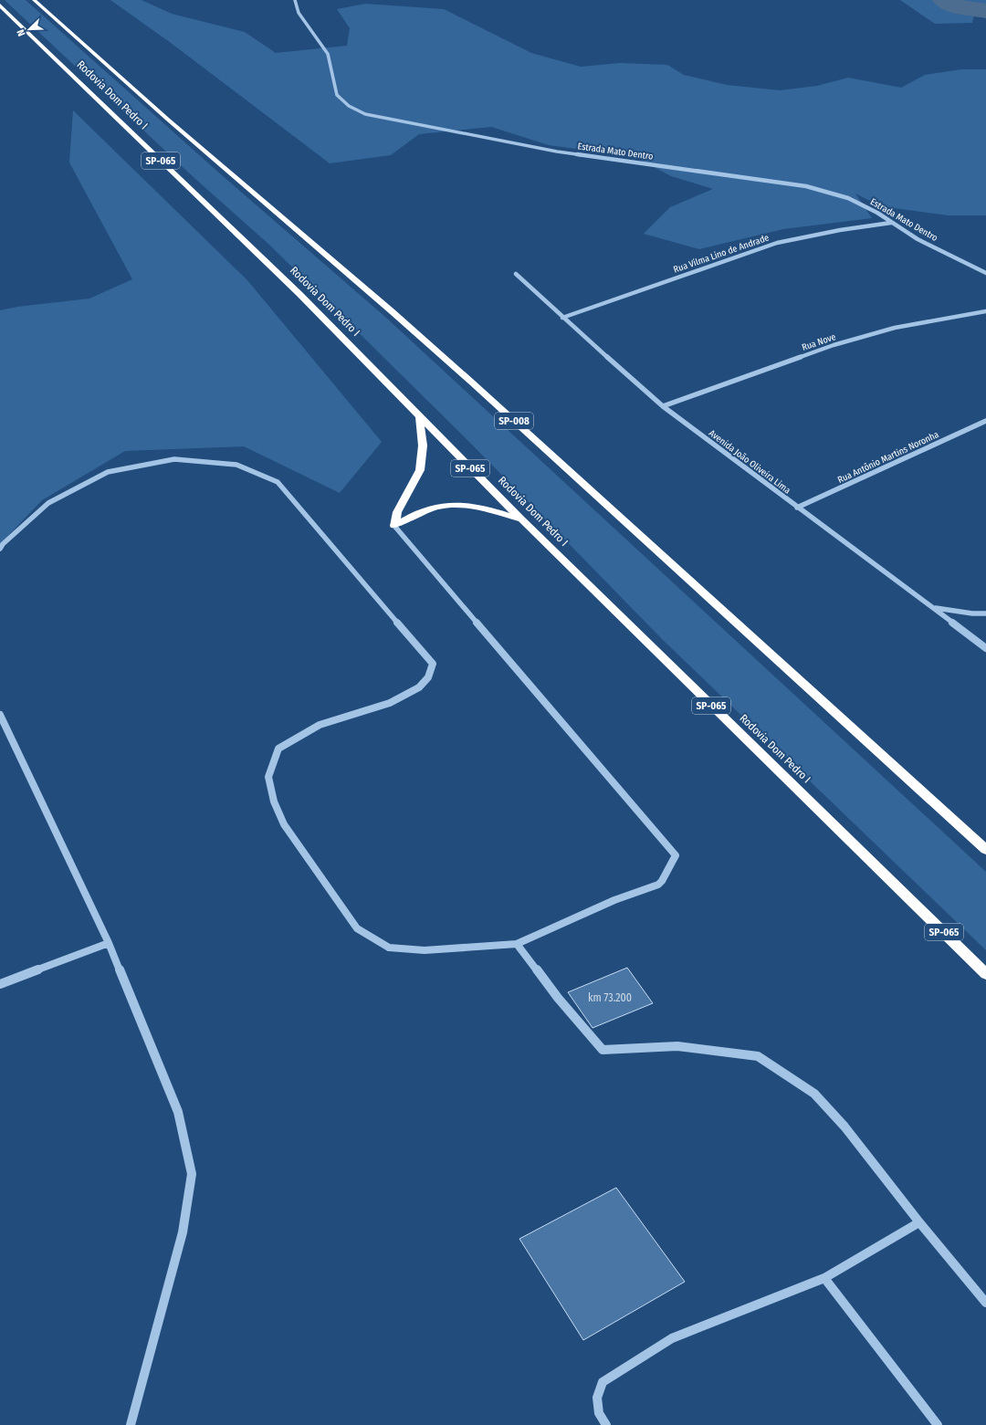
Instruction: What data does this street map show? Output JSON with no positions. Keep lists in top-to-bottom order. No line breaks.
{"streets":{"highway":["Rodovia Dom Pedro I","SP-065","SP-008"],"street":["Estrada Mato Dentro","Rua Vilma Lino de Andrade","Rua Nove","Rua Antônio Martins Noronha","Avenida João Oliveira Lima"]},"crossings":[["Estrada Mato Dentro","Rua Vilma Lino de Andrade"],["Rua Vilma Lino de Andrade","Avenida João Oliveira Lima"],["Rua Nove","Avenida João Oliveira Lima"],["Rua Antônio Martins Noronha","Avenida João Oliveira Lima"]],"house_numbers":["km 73.200"],"north":"bottom left"}
